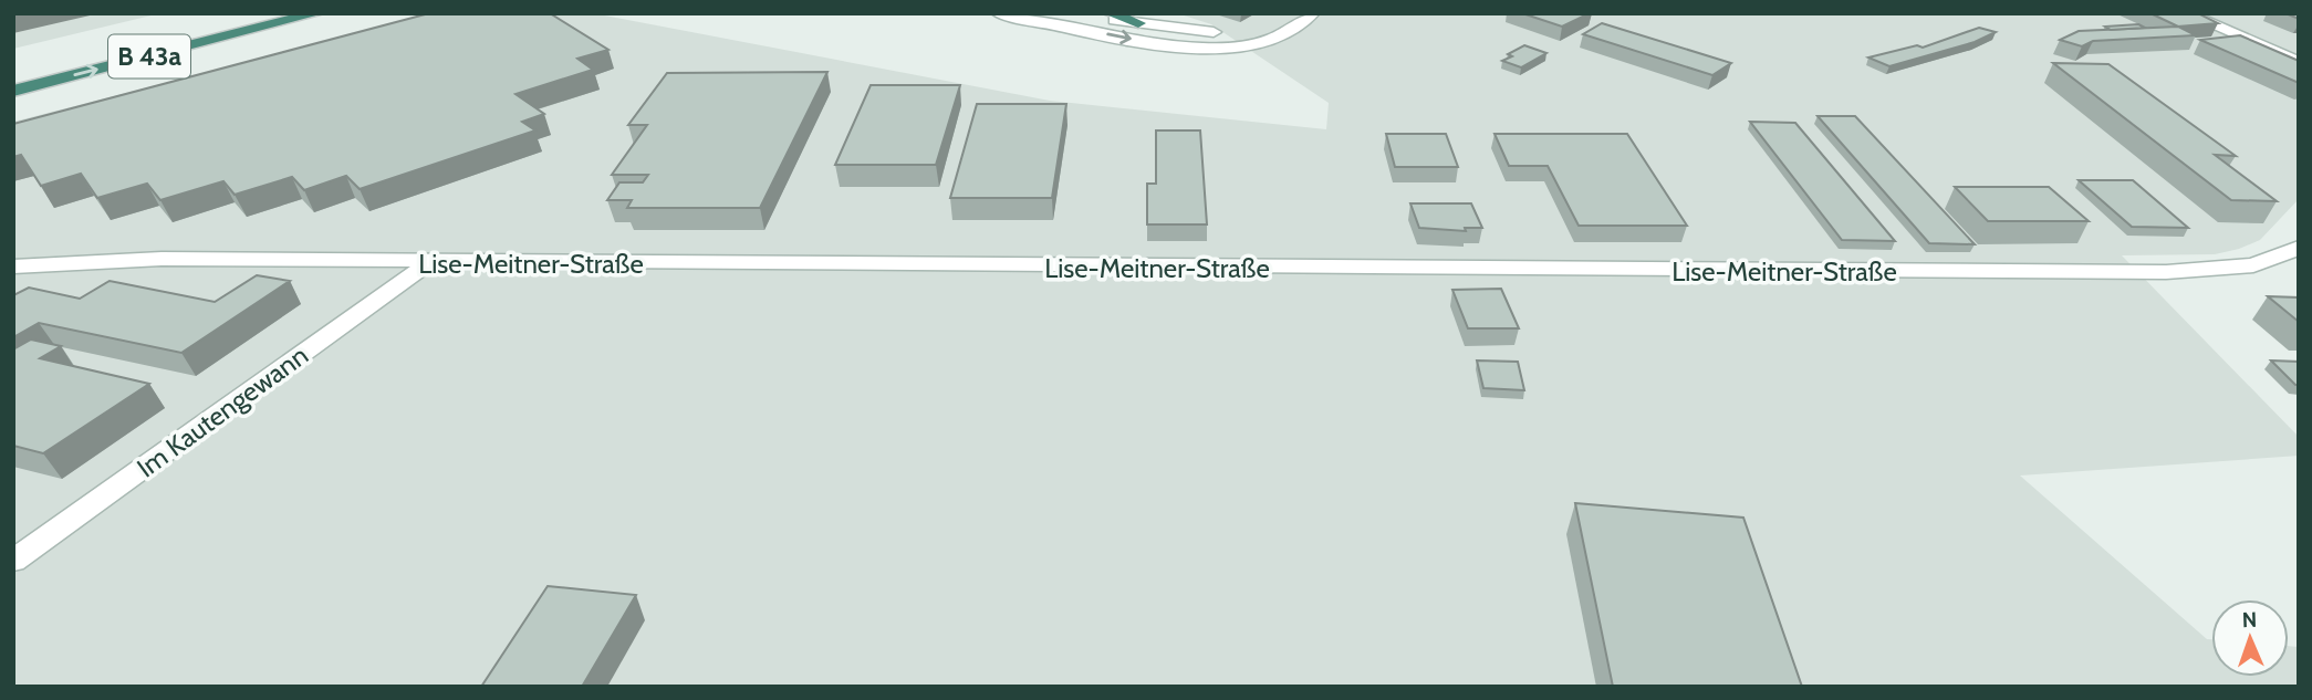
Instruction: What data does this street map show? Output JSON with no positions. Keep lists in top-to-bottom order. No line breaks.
{"streets":{"highway":["B 43a"],"street":["Lise-Meitner-Straße","Im Kautengewann"]},"crossings":[["Lise-Meitner-Straße","Im Kautengewann"]],"north":"top"}
